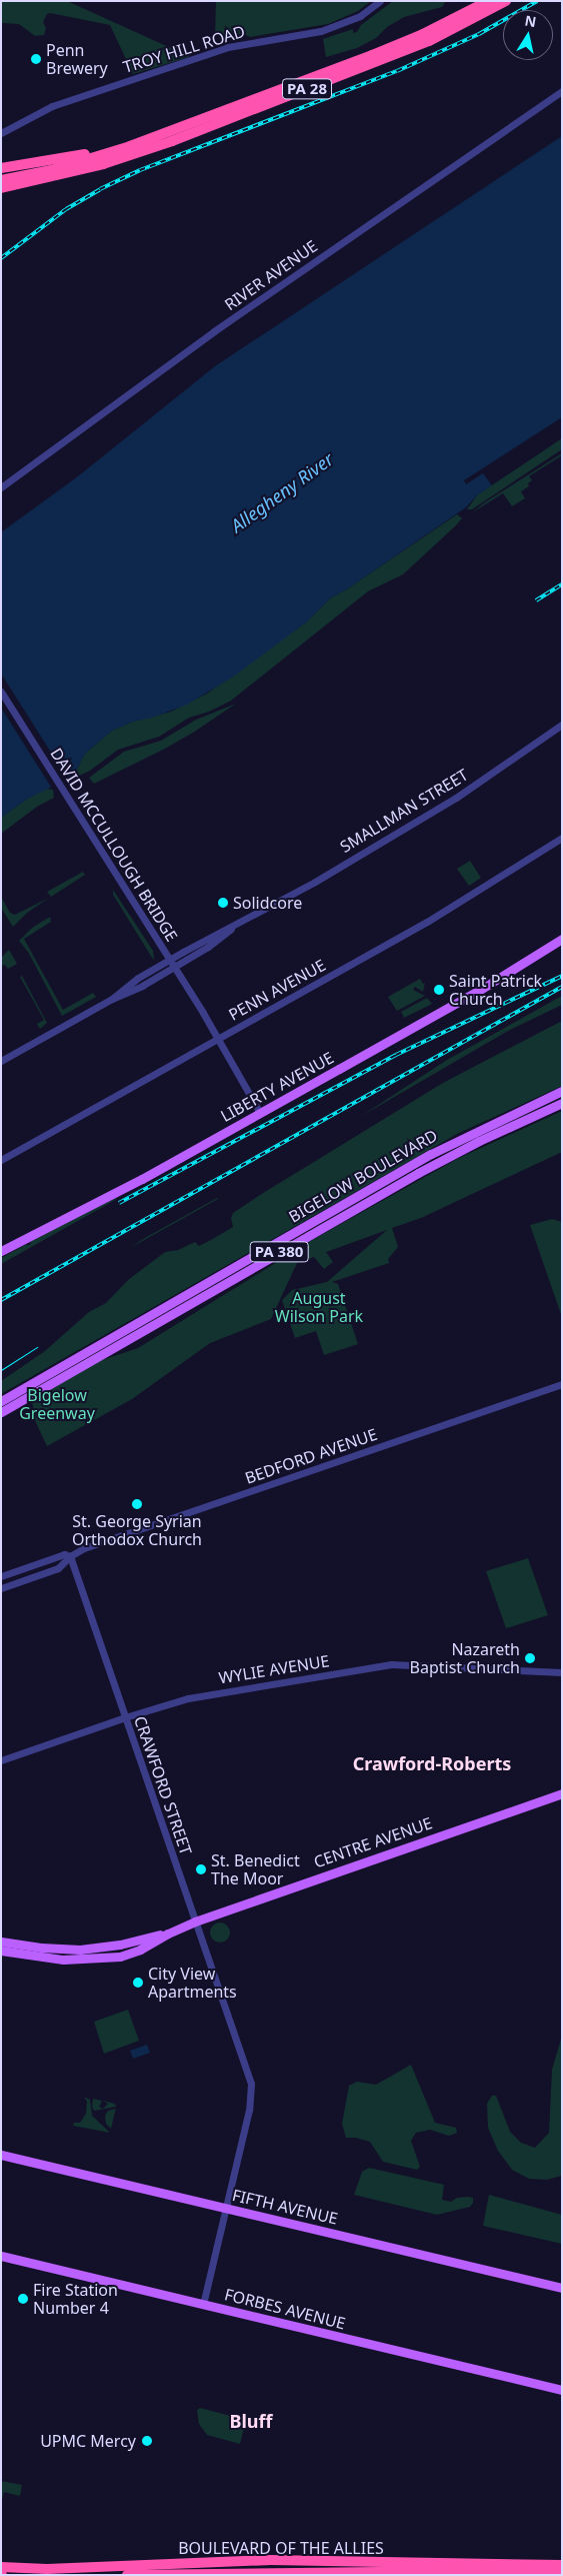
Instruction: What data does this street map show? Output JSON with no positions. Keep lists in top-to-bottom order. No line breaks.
{"streets":{"highway":["PA 28","BOULEVARD OF THE ALLIES"],"main road":["LIBERTY AVENUE","BIGELOW BOULEVARD","PA 380","CENTRE AVENUE","FIFTH AVENUE","FORBES AVENUE"],"street":["TROY HILL ROAD","RIVER AVENUE","SMALLMAN STREET","DAVID MCCULLOUGH BRIDGE","PENN AVENUE","BEDFORD AVENUE","WYLIE AVENUE","CRAWFORD STREET"]},"crossings":[["DAVID MCCULLOUGH BRIDGE","PENN AVENUE"],["DAVID MCCULLOUGH BRIDGE","LIBERTY AVENUE"],["BEDFORD AVENUE","CRAWFORD STREET"],["WYLIE AVENUE","CRAWFORD STREET"],["CRAWFORD STREET","CENTRE AVENUE"],["CRAWFORD STREET","FIFTH AVENUE"],["CRAWFORD STREET","FORBES AVENUE"]],"districts":["Crawford-Roberts","Bluff"],"water":["Allegheny River"],"parks":["August Wilson Park","Bigelow Greenway"],"places":["Penn Brewery","Solidcore","Saint Patrick Church","St. George Syrian Orthodox Church","Nazareth Baptist Church","St. Benedict The Moor","City View Apartments","Fire Station Number 4","UPMC Mercy"],"north":"top"}
